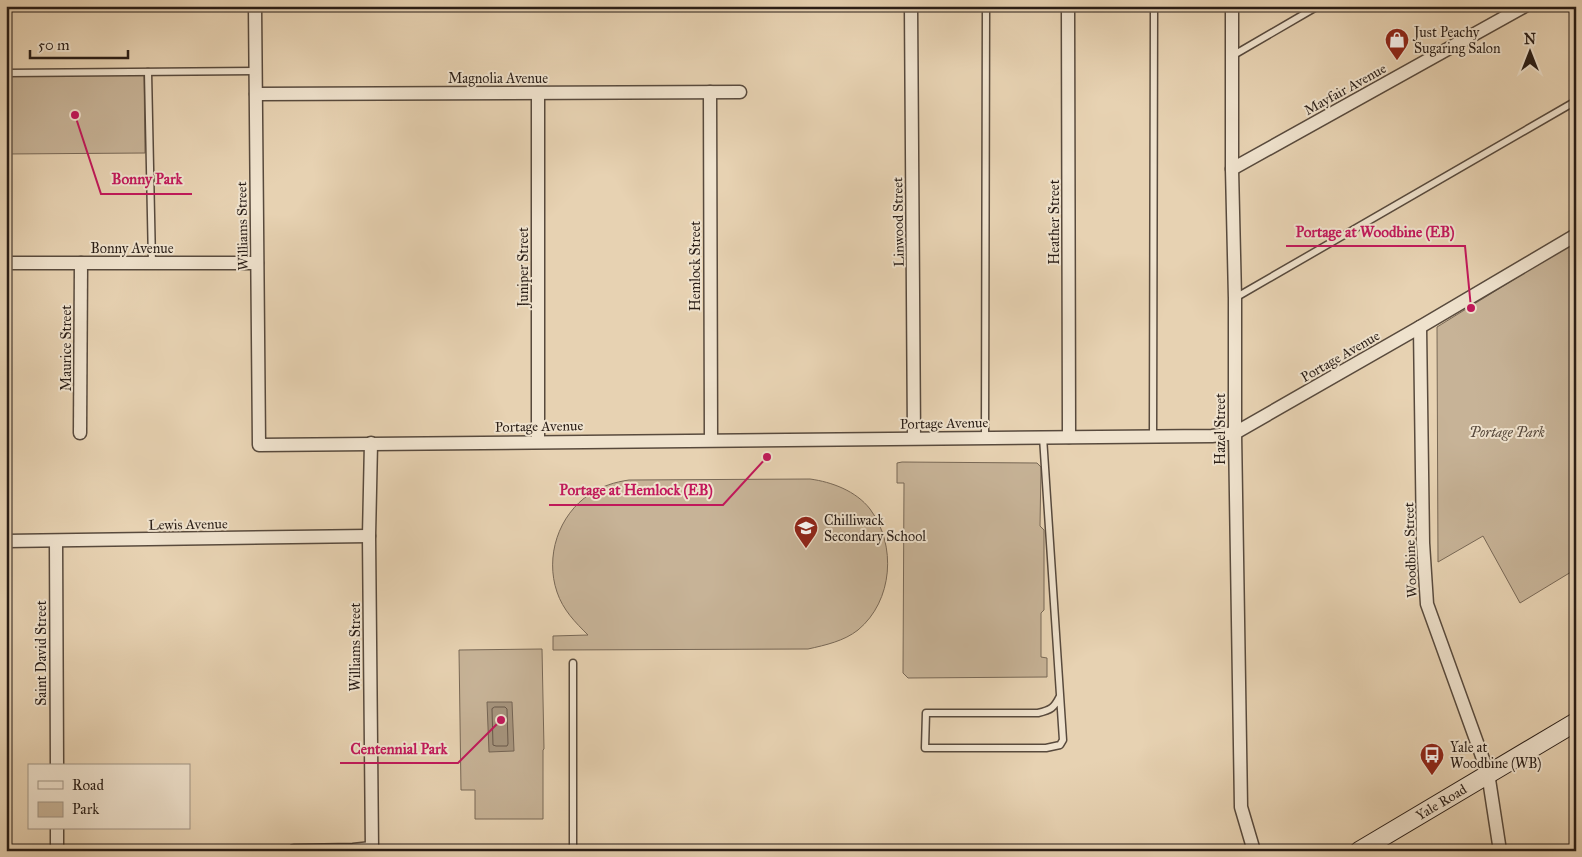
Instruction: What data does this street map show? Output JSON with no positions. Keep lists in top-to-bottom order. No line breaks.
{"streets":{"main road":["Yale Road"],"street":["Magnolia Avenue","Mayfair Avenue","Linwood Street","Heather Street","Williams Street","Bonny Avenue","Hemlock Street","Juniper Street","Maurice Street","Portage Avenue","Hazel Street","Lewis Avenue","Woodbine Street","Saint David Street"]},"crossings":[["Magnolia Avenue","Williams Street"],["Magnolia Avenue","Hemlock Street"],["Magnolia Avenue","Juniper Street"],["Mayfair Avenue","Hazel Street"],["Linwood Street","Portage Avenue"],["Heather Street","Portage Avenue"],["Williams Street","Bonny Avenue"],["Williams Street","Portage Avenue"],["Williams Street","Lewis Avenue"],["Bonny Avenue","Maurice Street"],["Hemlock Street","Portage Avenue"],["Juniper Street","Portage Avenue"],["Portage Avenue","Hazel Street"],["Portage Avenue","Woodbine Street"],["Lewis Avenue","Saint David Street"],["Woodbine Street","Yale Road"]],"parks":["Portage Park"],"places":{"shop":["Just Peachy Sugaring Salon"],"other":["Bonny Park","Portage at Woodbine (EB)","Portage at Hemlock (EB)","Centennial Park"],"school or university":["Chilliwack Secondary School"],"bus stop":["Yale at Woodbine (WB)"]},"legend":["Road","Park"],"scale_bar":"50 m","north":"top"}
